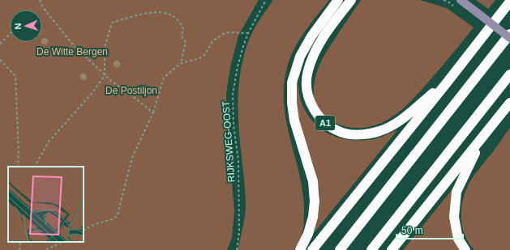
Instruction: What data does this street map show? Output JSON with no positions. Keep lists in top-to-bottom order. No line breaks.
{"streets":{"highway":["A1"],"path":["RIJKSWEG-OOST"]},"parks":["De Witte Bergen","De Postiljon"],"scale_bar":"50 m","north":"left"}
